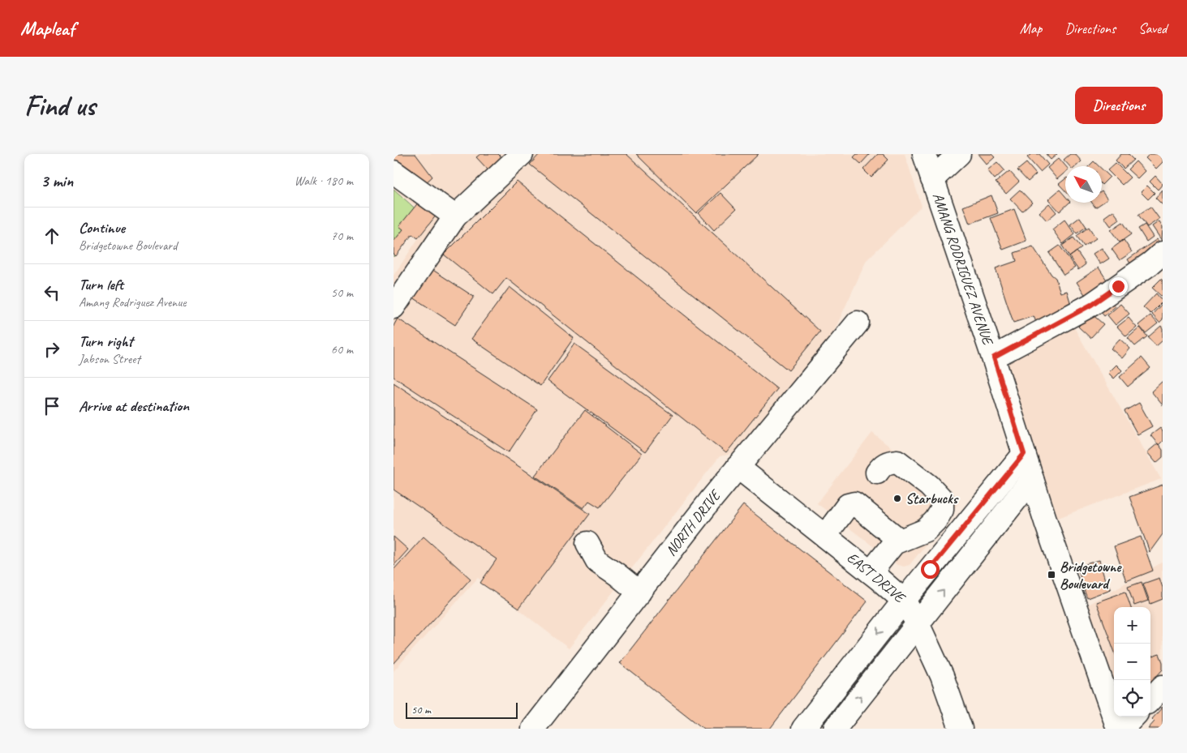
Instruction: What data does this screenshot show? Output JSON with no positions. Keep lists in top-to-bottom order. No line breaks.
{"streets":{"street":["AMANG RODRIGUEZ AVENUE","NORTH DRIVE","EAST DRIVE"]},"crossings":[["NORTH DRIVE","EAST DRIVE"]],"places":{"other":["Starbucks"],"transit":["Bridgetowne Boulevard"]},"scale_bar":"50 m","north":"top left","page":{"header":"Mapleaf","nav":["Map","Directions","Saved"],"buttons":"Directions","title":"Find us","heading":["3 min","Walk · 180 m"],"list":[["Continue","Bridgetowne Boulevard","70 m"],["Turn left","Amang Rodriguez Avenue","50 m"],["Turn right","Jabson Street","60 m"],"Arrive at destination"],"map_buttons":["+","−"],"scale":"50 m"}}
